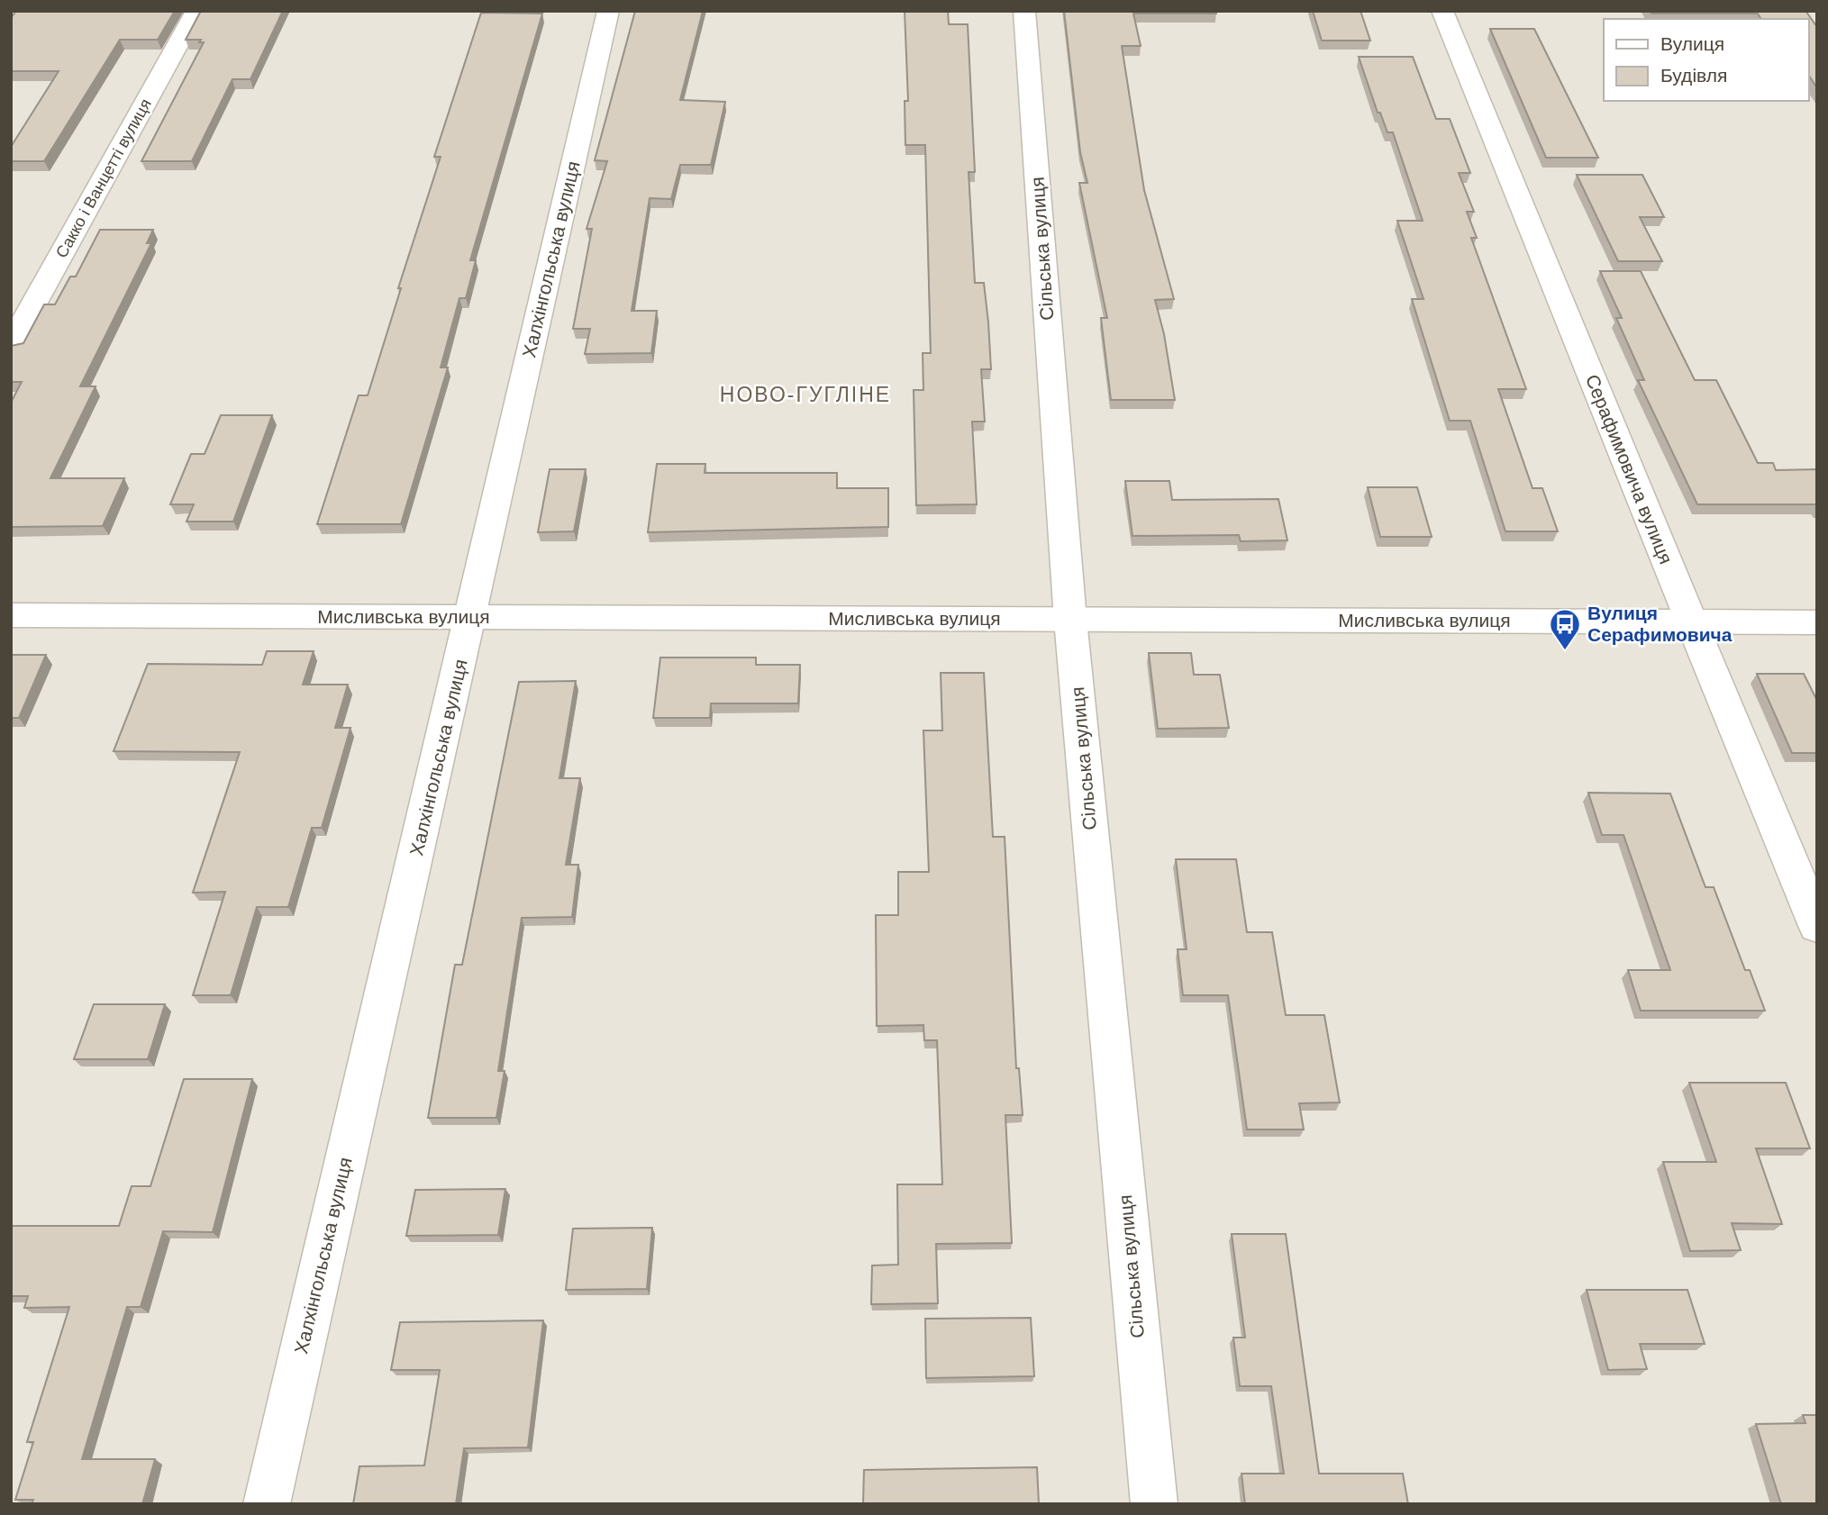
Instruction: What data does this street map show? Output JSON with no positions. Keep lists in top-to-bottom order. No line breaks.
{"streets":{"street":["Сакко і Ванцетті вулиця","Сільська вулиця","Халхінгольська вулиця","Серафимовича вулиця","Мисливська вулиця"]},"crossings":[["Сільська вулиця","Мисливська вулиця"],["Халхінгольська вулиця","Мисливська вулиця"],["Серафимовича вулиця","Мисливська вулиця"]],"districts":["НОВО-ГУГЛІНЕ"],"places":{"bus stop":["Вулиця Серафимовича"]},"legend":["Вулиця","Будівля"]}
